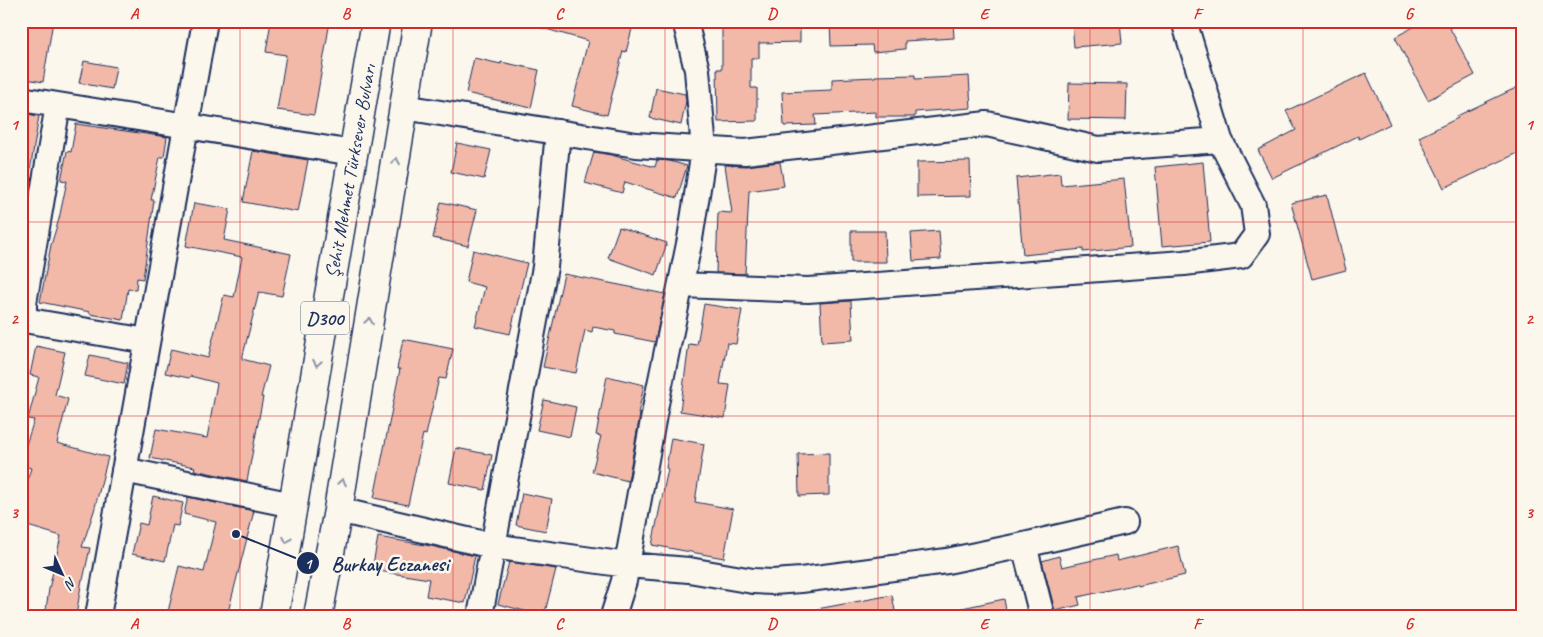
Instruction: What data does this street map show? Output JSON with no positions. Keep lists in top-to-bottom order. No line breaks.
{"streets":{"highway":["Şehit Mehmet Türksever Bulvarı","D300"]},"places":["Burkay Eczanesi"],"north":"bottom right","grid":{"columns":["A","B","C","D","E","F","G"],"rows":["1","2","3"]}}
